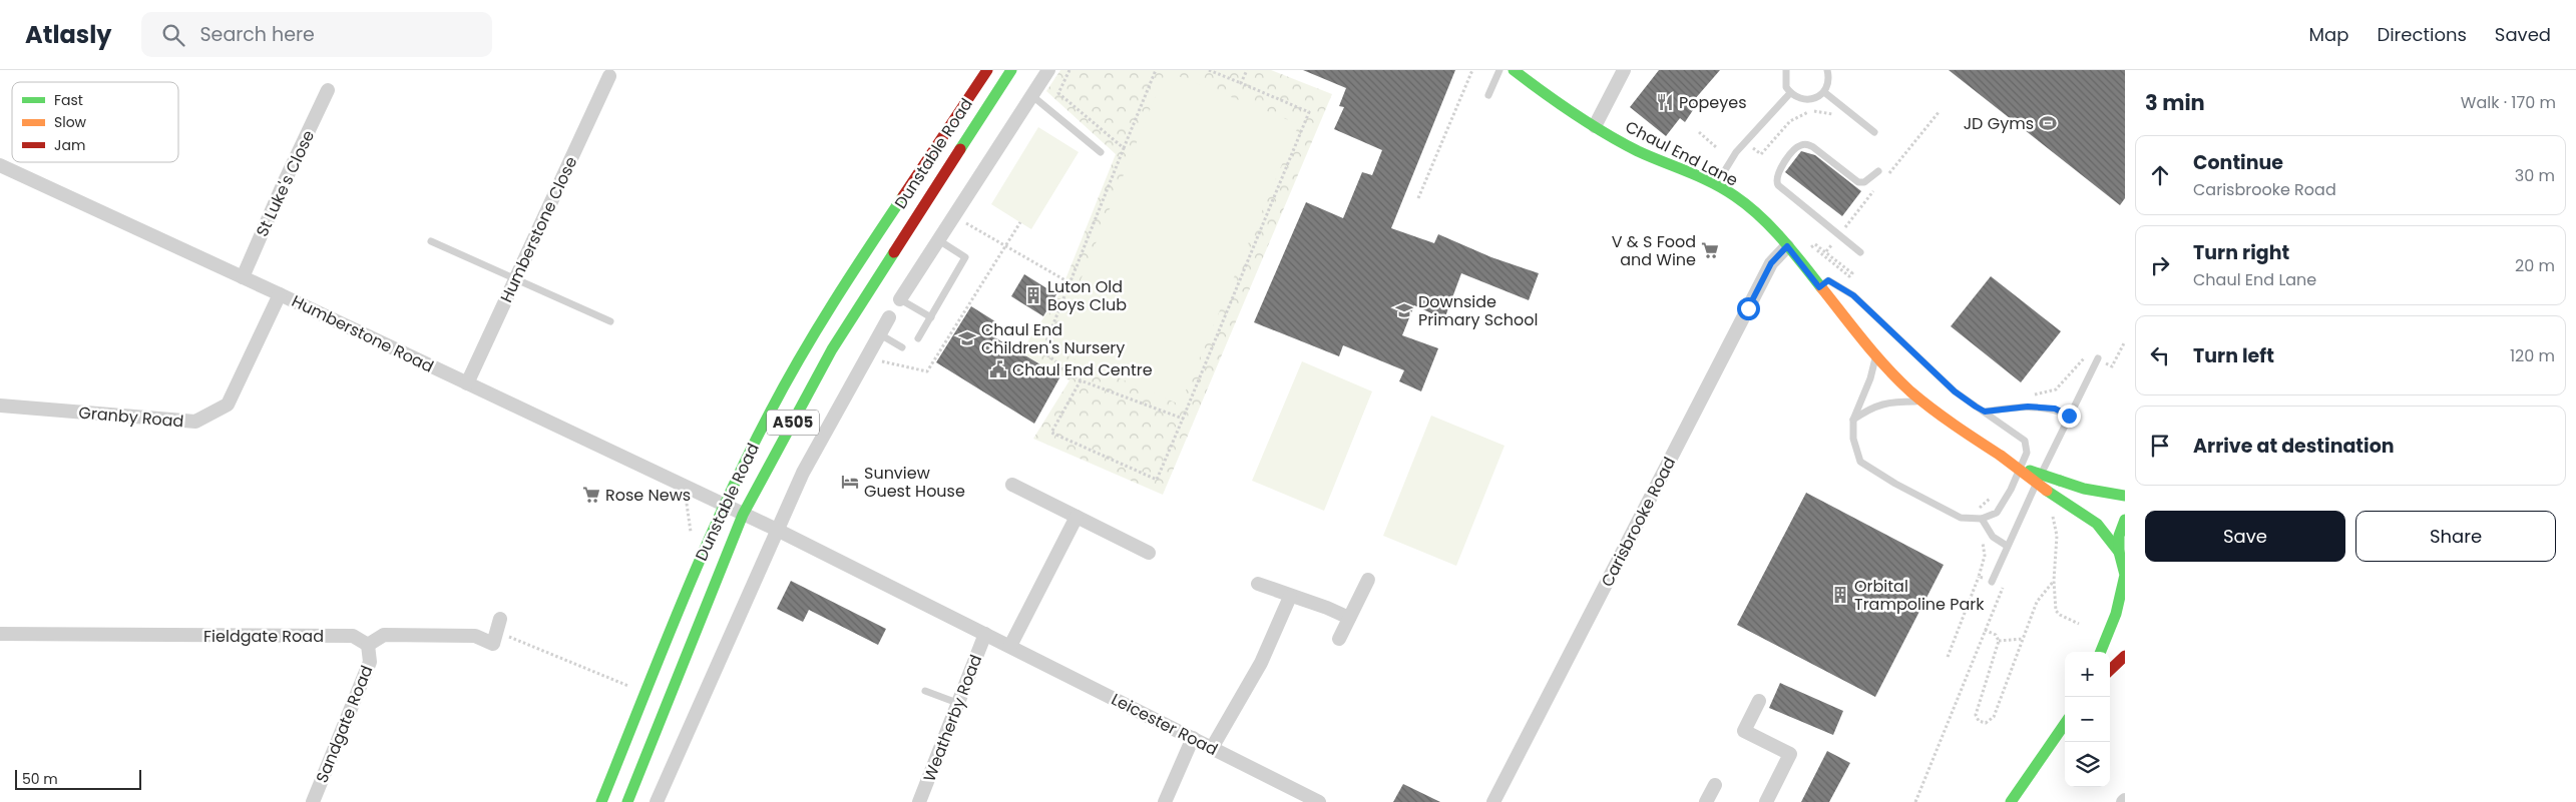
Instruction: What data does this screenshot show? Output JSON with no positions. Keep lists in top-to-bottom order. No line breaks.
{"streets":{"main road":["Dunstable Road","Chaul End Lane","A505"],"street":["St Luke's Close","Humberstone Close","Humberstone Road","Granby Road","Carisbrooke Road","Fieldgate Road","Weatherby Road","Sandgate Road","Leicester Road"]},"crossings":[["Dunstable Road","Humberstone Road"],["Dunstable Road","Leicester Road"],["Chaul End Lane","Carisbrooke Road"],["St Luke's Close","Humberstone Road"],["Humberstone Close","Humberstone Road"],["Humberstone Road","Granby Road"],["Humberstone Road","Leicester Road"],["Fieldgate Road","Sandgate Road"],["Weatherby Road","Leicester Road"]],"places":{"restaurant":["Popeyes"],"sports":["JD Gyms"],"supermarket":["V & S Food and Wine","Rose News"],"building":["Luton Old Boys Club","Orbital Trampoline Park"],"school or university":["Downside Primary School","Chaul End Children's Nursery"],"public building":["Chaul End Centre"],"hotel":["Sunview Guest House"]},"legend":["Fast","Slow","Jam"],"scale_bar":"50 m","page":{"header":"Atlasly","search":"Search here","nav":["Map","Directions","Saved"],"heading":["3 min","Walk · 170 m"],"list":[["Continue","Carisbrooke Road","30 m"],["Turn right","Chaul End Lane","20 m"],["Turn left","120 m"],"Arrive at destination"],"buttons":["Save","Share"],"map_buttons":["+","−"],"scale":"50 m"}}
